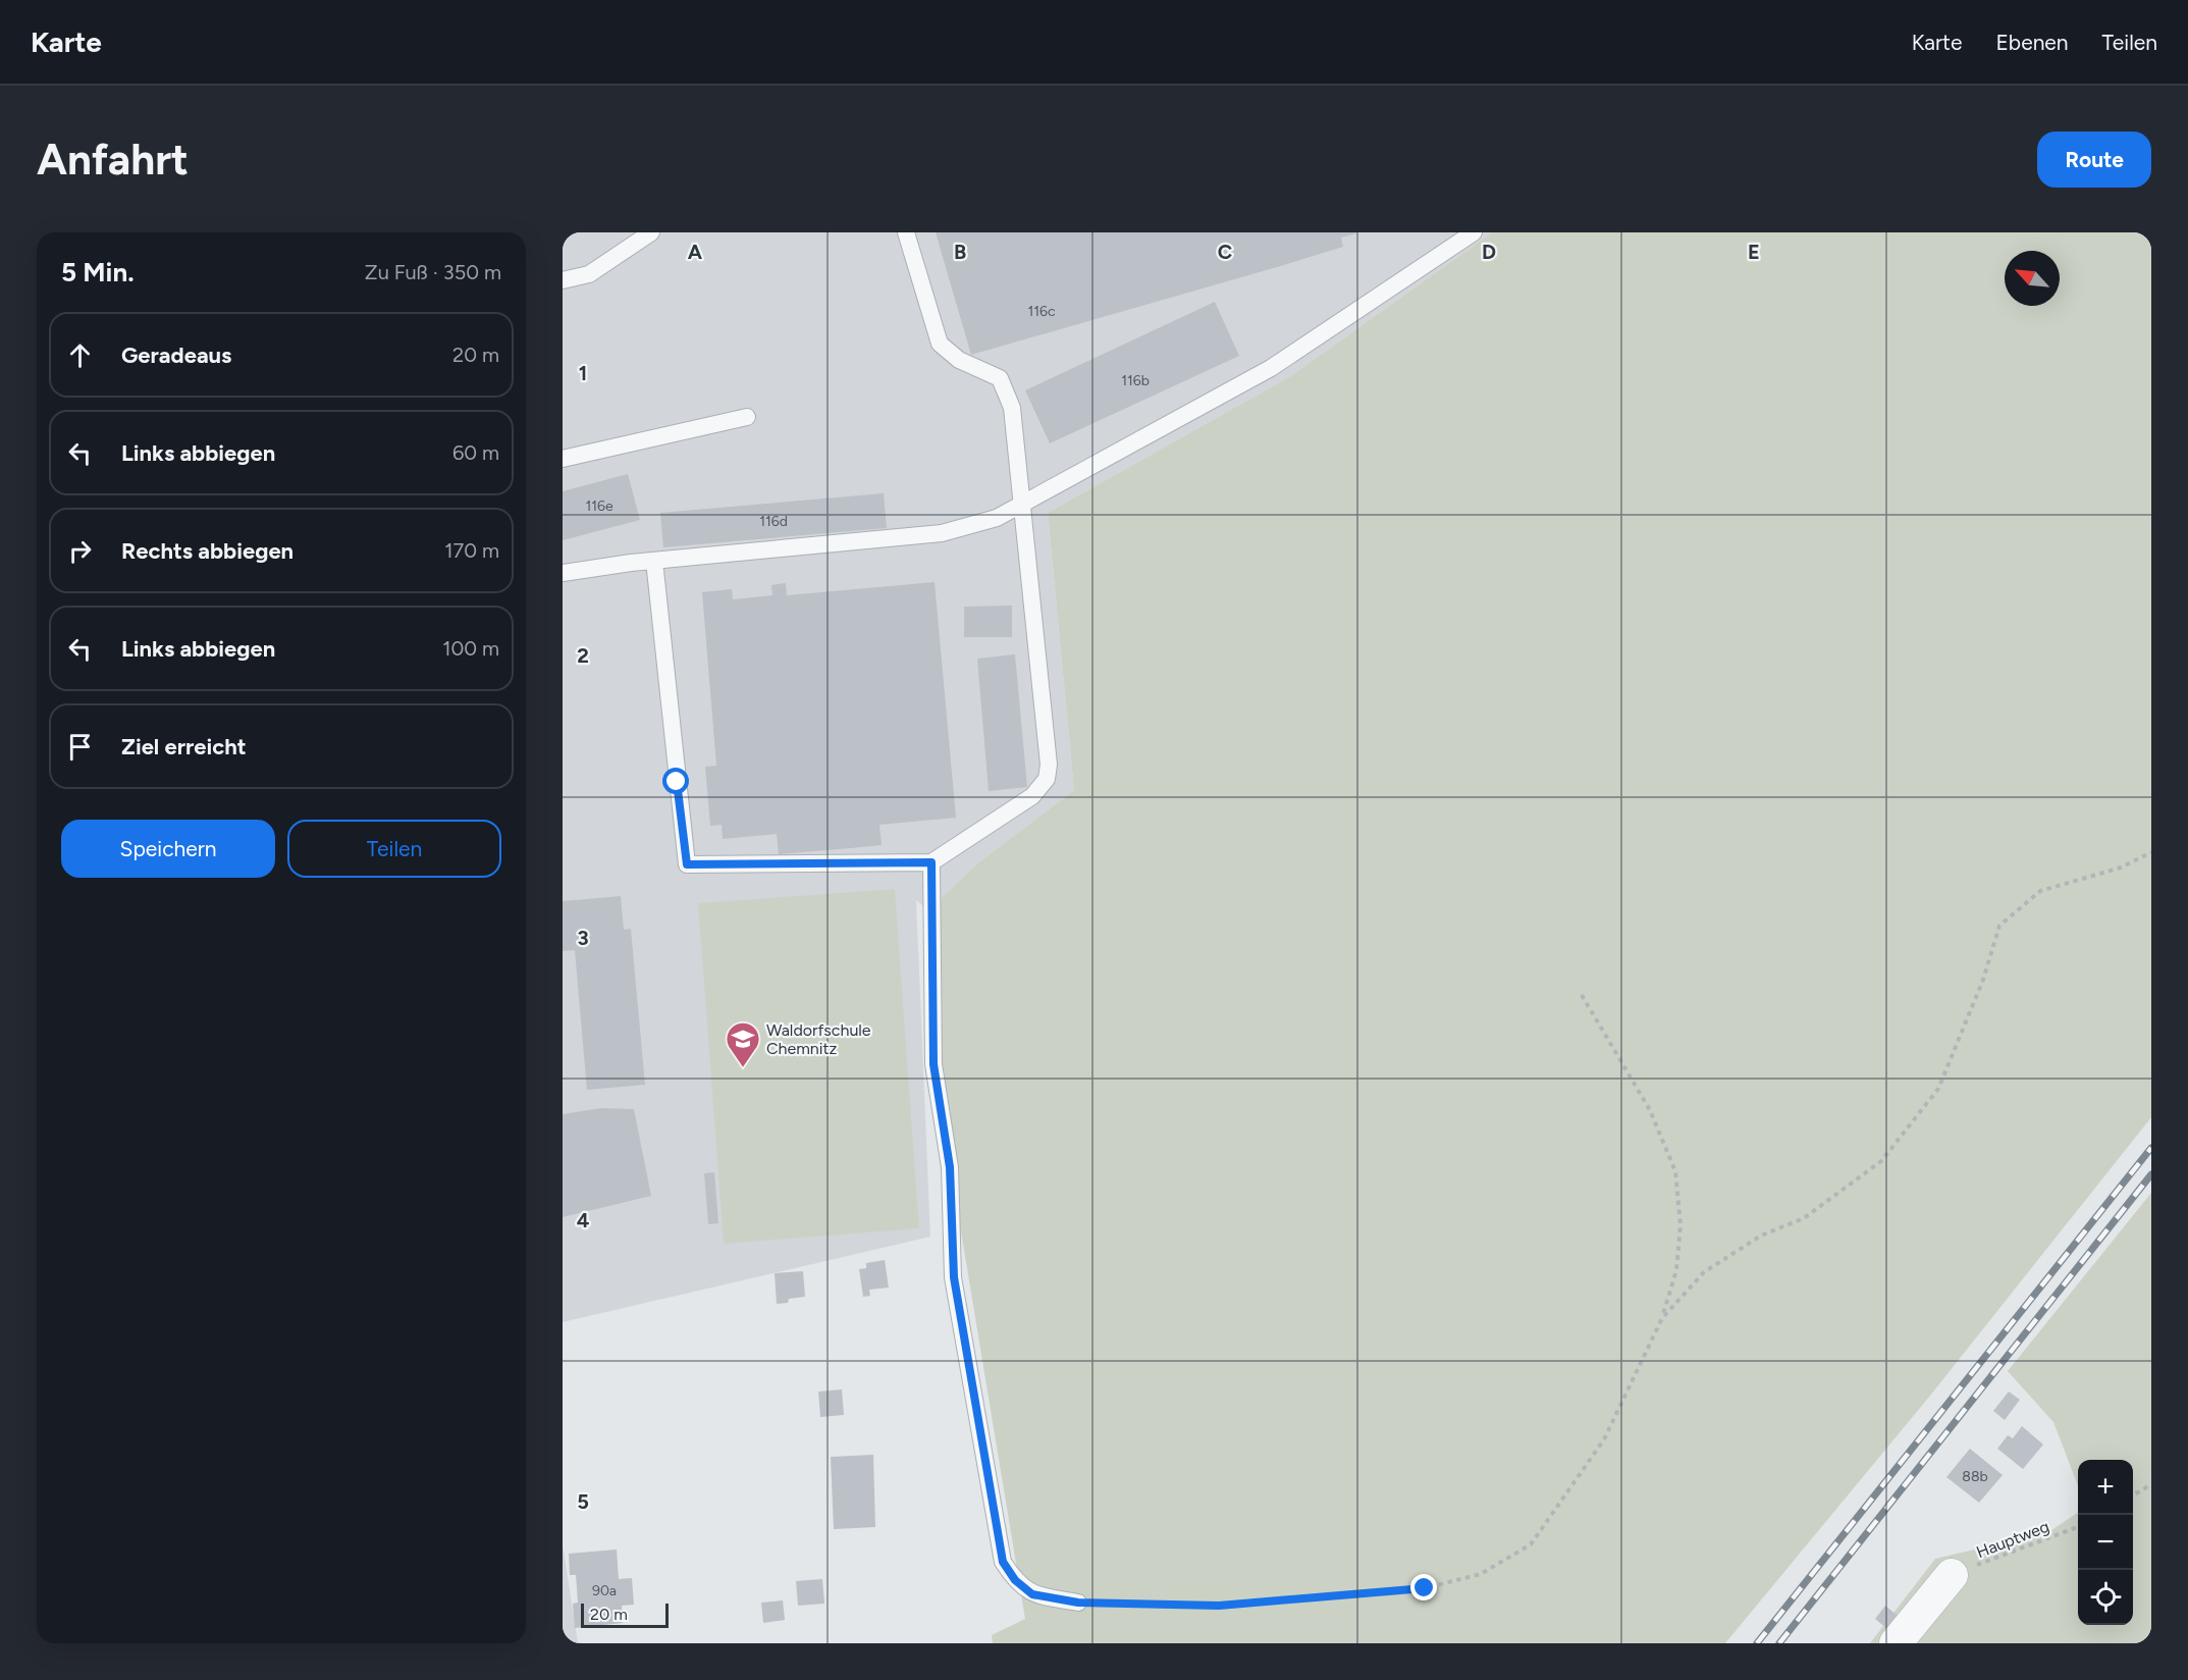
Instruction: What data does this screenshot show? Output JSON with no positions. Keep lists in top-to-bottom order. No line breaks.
{"streets":{"path":["Hauptweg"]},"places":{"school or university":["Waldorfschule Chemnitz"]},"house_numbers":["116c","116b","116e","116d","88b","90a"],"scale_bar":"20 m","north":"top left","page":{"header":"Karte","nav":["Karte","Ebenen","Teilen"],"buttons":["Route",["Speichern","Teilen"]],"title":"Anfahrt","heading":["5 Min.","Zu Fuß · 350 m"],"list":[["Geradeaus","20 m"],["Links abbiegen","60 m"],["Rechts abbiegen","170 m"],["Links abbiegen","100 m"],"Ziel erreicht"],"map_buttons":["+","−"],"scale":"20 m"},"grid":{"columns":["A","B","C","D","E"],"rows":["1","2","3","4","5"]}}
